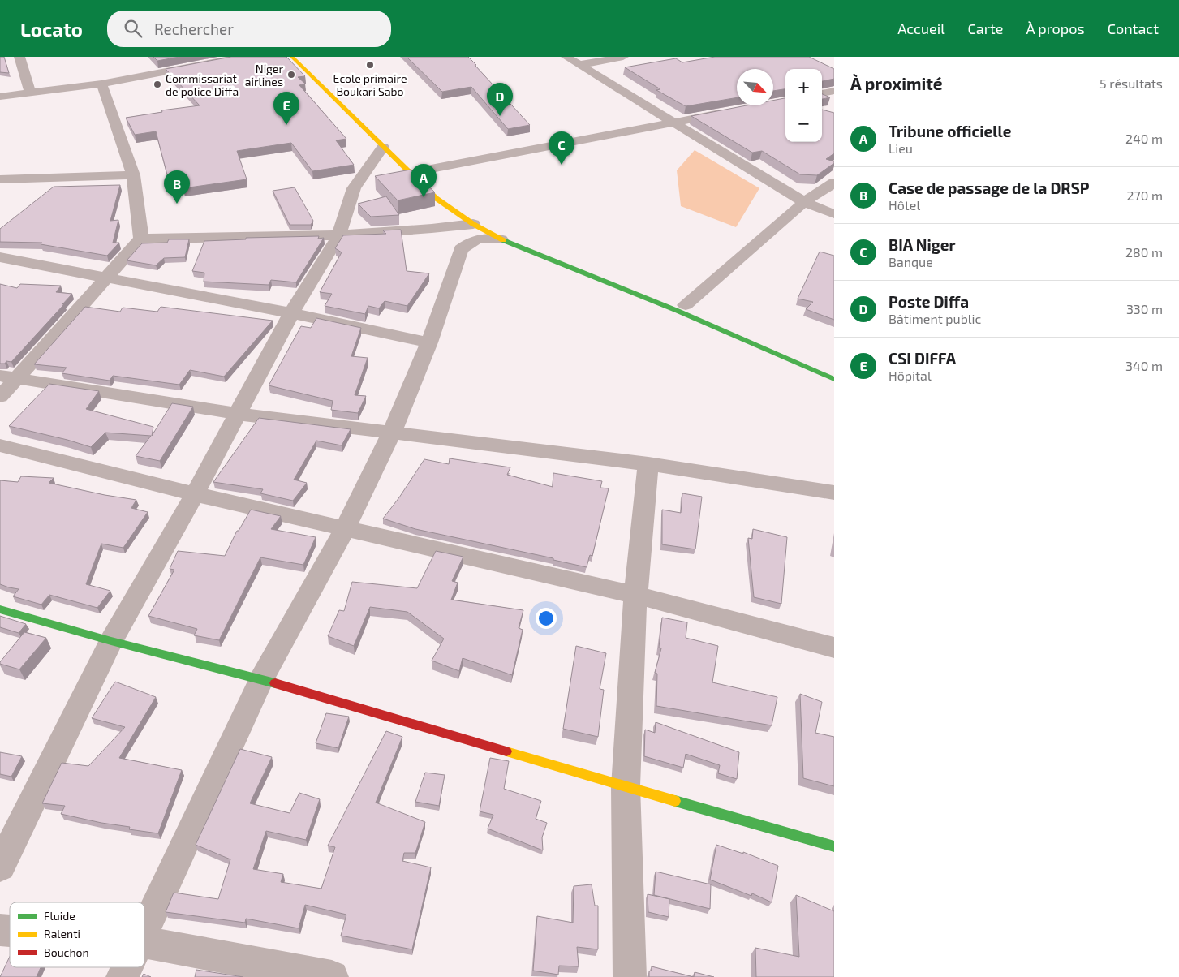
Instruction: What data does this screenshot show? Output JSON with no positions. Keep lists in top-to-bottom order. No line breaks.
{"places":["Ecole primaire Boukari Sabo","Niger airlines","Commissariat de police Diffa"],"legend":["Fluide","Ralenti","Bouchon"],"north":"bottom right","page":{"header":"Locato","search":"Rechercher","nav":["Accueil","Carte","À propos","Contact"],"heading":["À proximité","5 résultats"],"map_buttons":["+","−"],"pins":["D","E","C","A","B"],"list":[{"mark":"A","name":"Tribune officielle","note":"Lieu","value":"240 m"},{"mark":"B","name":"Case de passage de la DRSP","note":"Hôtel","value":"270 m"},{"mark":"C","name":"BIA Niger","note":"Banque","value":"280 m"},{"mark":"D","name":"Poste Diffa","note":"Bâtiment public","value":"330 m"},{"mark":"E","name":"CSI DIFFA","note":"Hôpital","value":"340 m"}]}}
